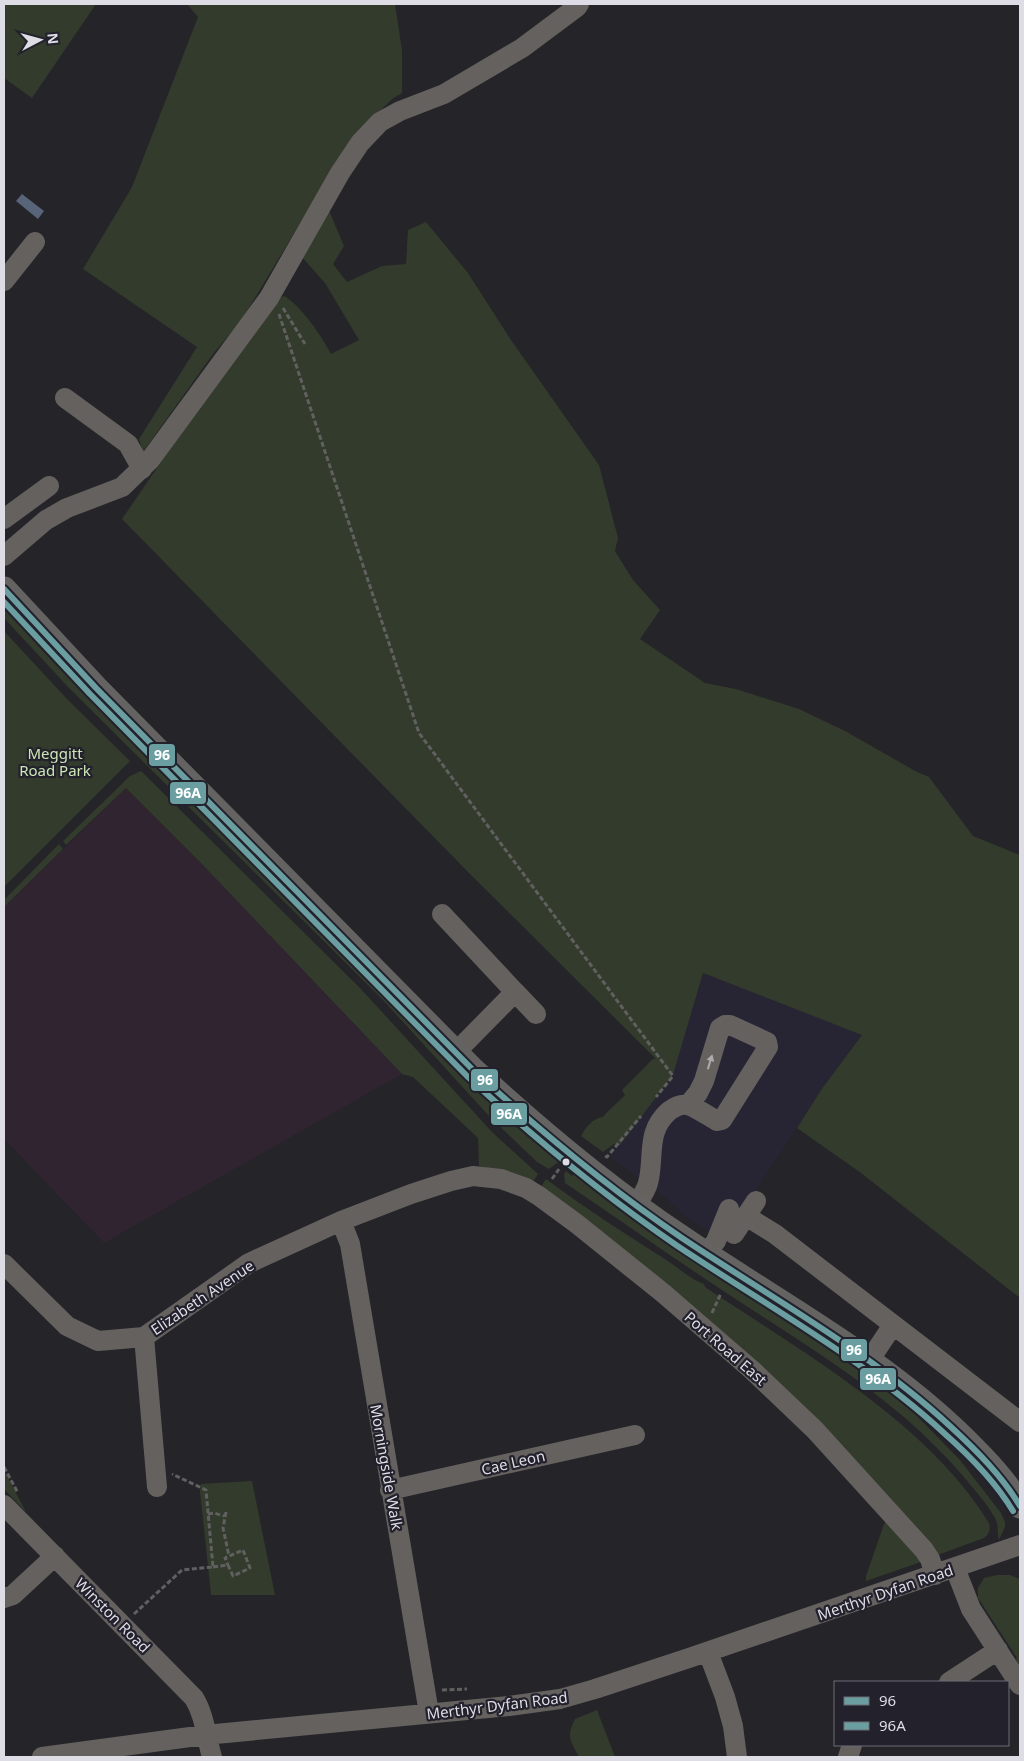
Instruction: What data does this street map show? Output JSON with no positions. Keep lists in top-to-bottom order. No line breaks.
{"streets":{"street":["Elizabeth Avenue","Port Road East","Cae Leon","Morningside Walk","Merthyr Dyfan Road","Winston Road"]},"crossings":[["Elizabeth Avenue","Port Road East"],["Elizabeth Avenue","Morningside Walk"],["Port Road East","Merthyr Dyfan Road"],["Cae Leon","Morningside Walk"],["Morningside Walk","Merthyr Dyfan Road"],["Merthyr Dyfan Road","Winston Road"]],"parks":["Meggitt Road Park"],"lines":["transit line 96","transit line 96A"],"legend":["96","96A"],"north":"right"}
